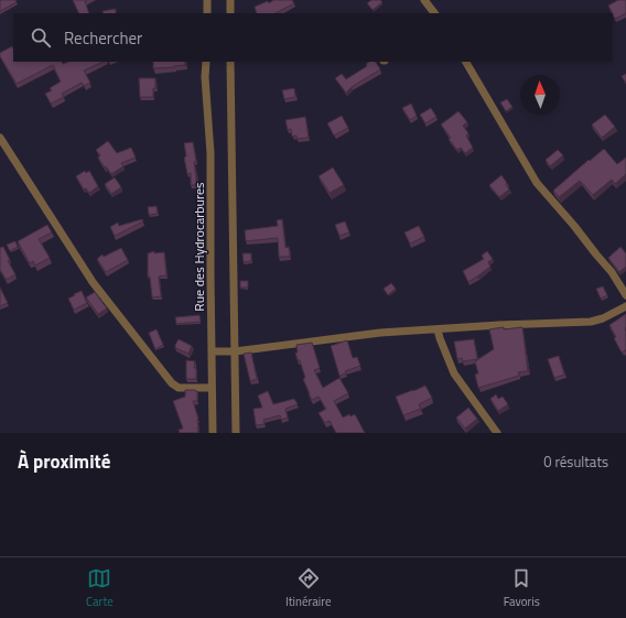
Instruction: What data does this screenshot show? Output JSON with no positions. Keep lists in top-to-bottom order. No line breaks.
{"streets":{"street":["Rue des Hydrocarbures"]},"north":"top","page":{"search":"Rechercher","heading":["À proximité","0 résultats"],"nav":["Carte","Itinéraire","Favoris"]}}
